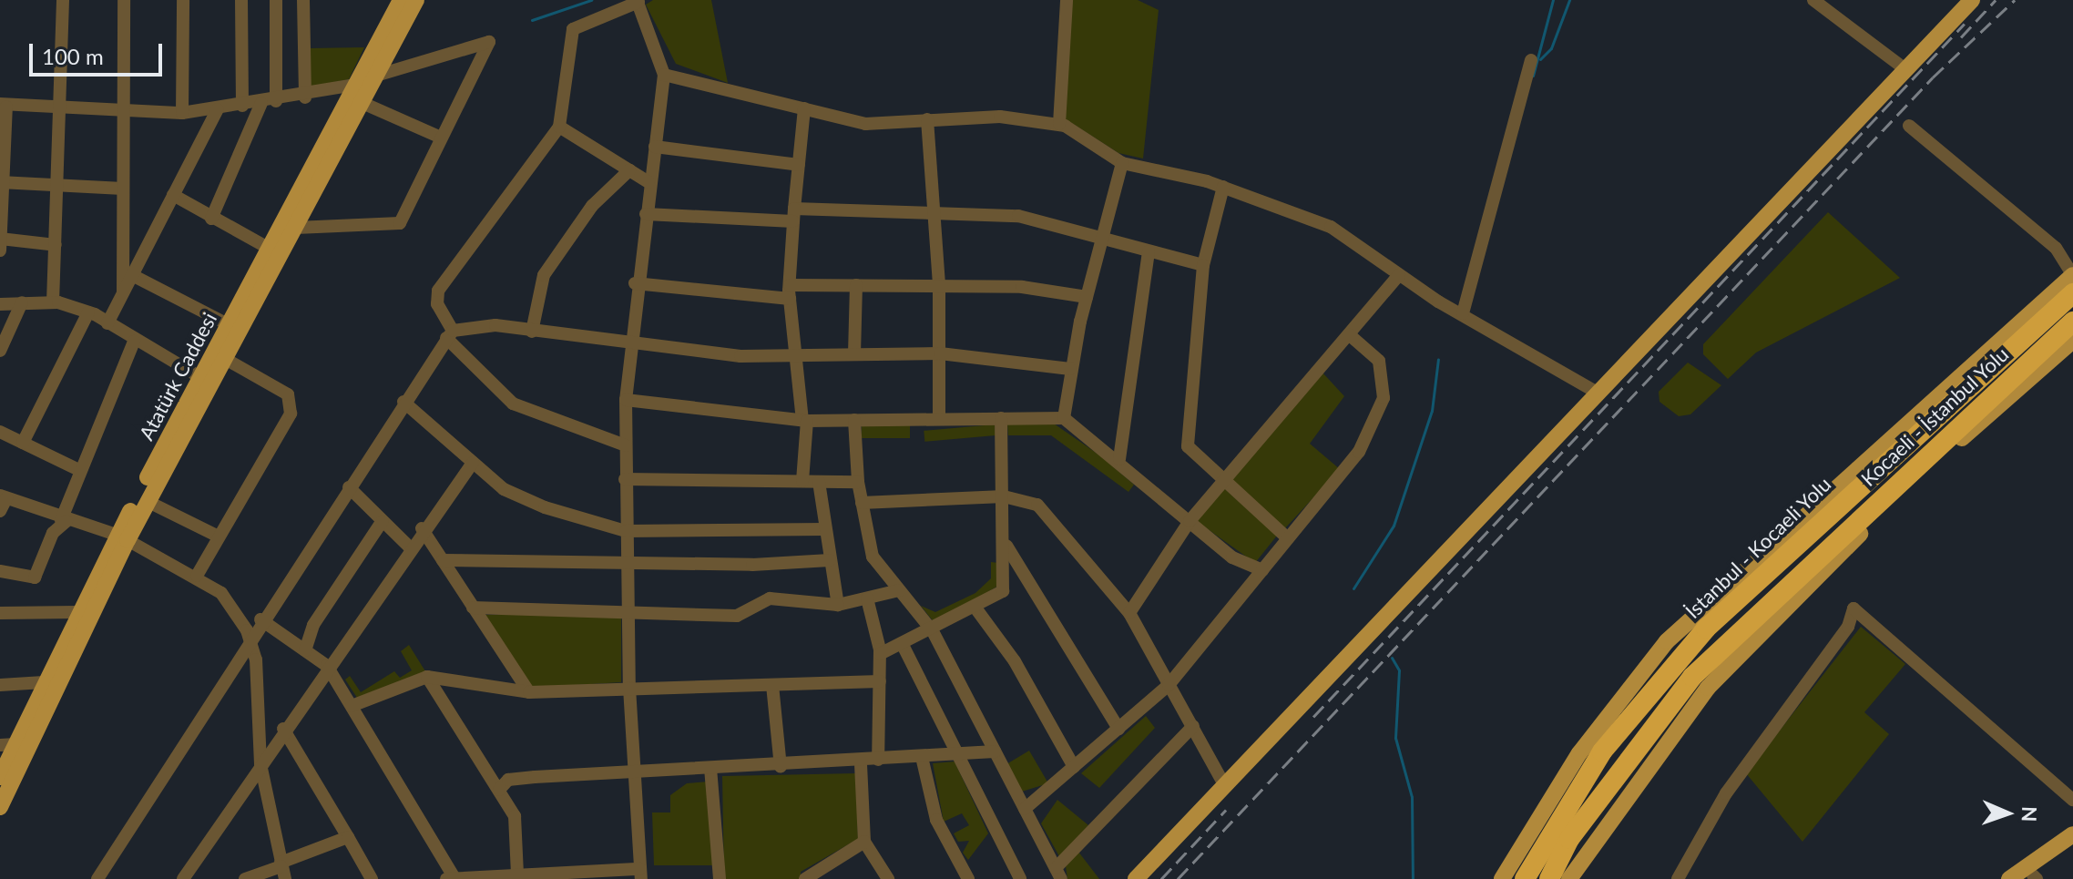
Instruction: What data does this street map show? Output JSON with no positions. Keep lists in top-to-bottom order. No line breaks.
{"streets":{"highway":["Kocaeli - İstanbul Yolu","İstanbul - Kocaeli Yolu"],"main road":["Atatürk Caddesi"]},"scale_bar":"100 m","north":"right"}
